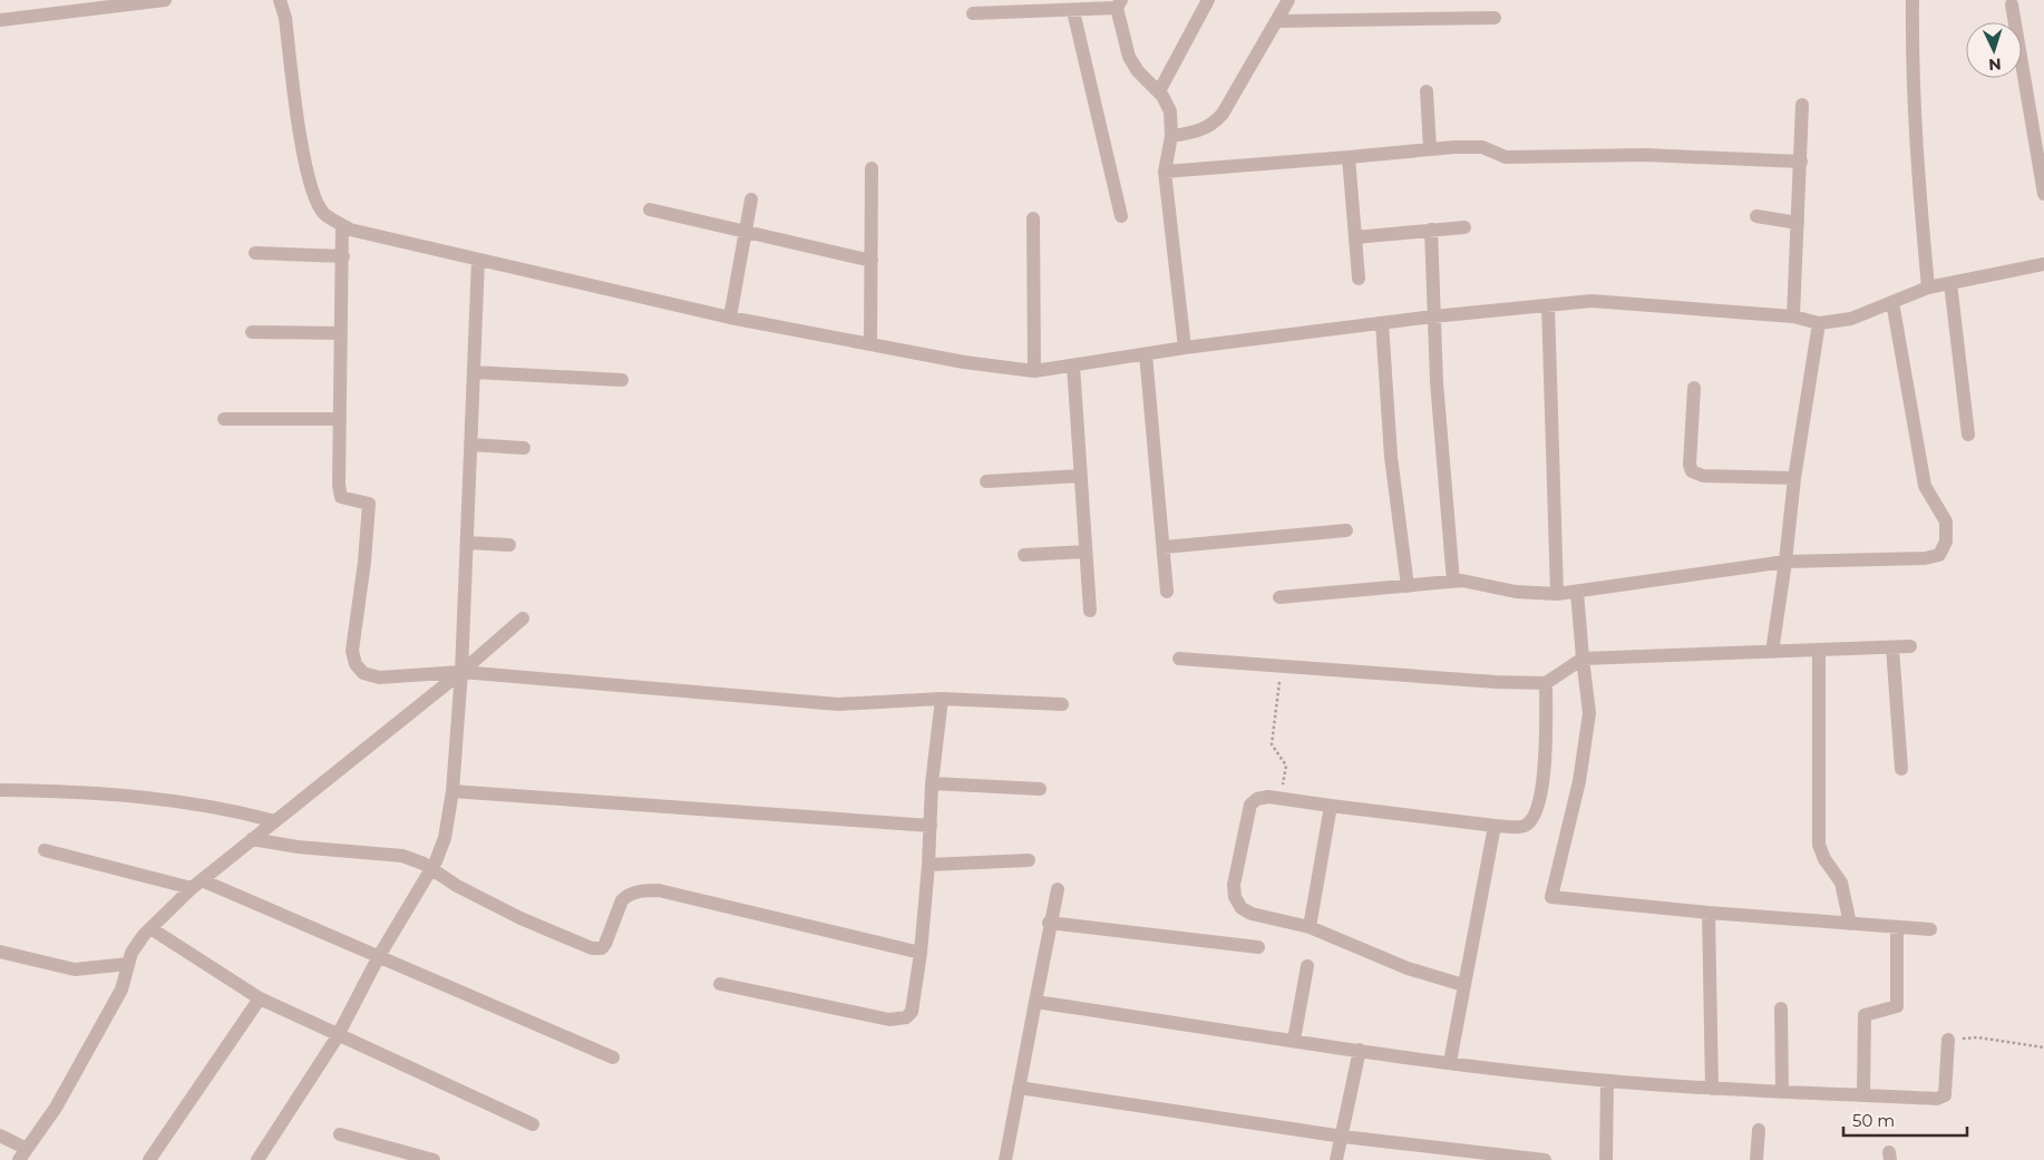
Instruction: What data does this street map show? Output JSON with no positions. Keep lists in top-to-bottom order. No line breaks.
{"scale_bar":"50 m","north":"bottom"}
